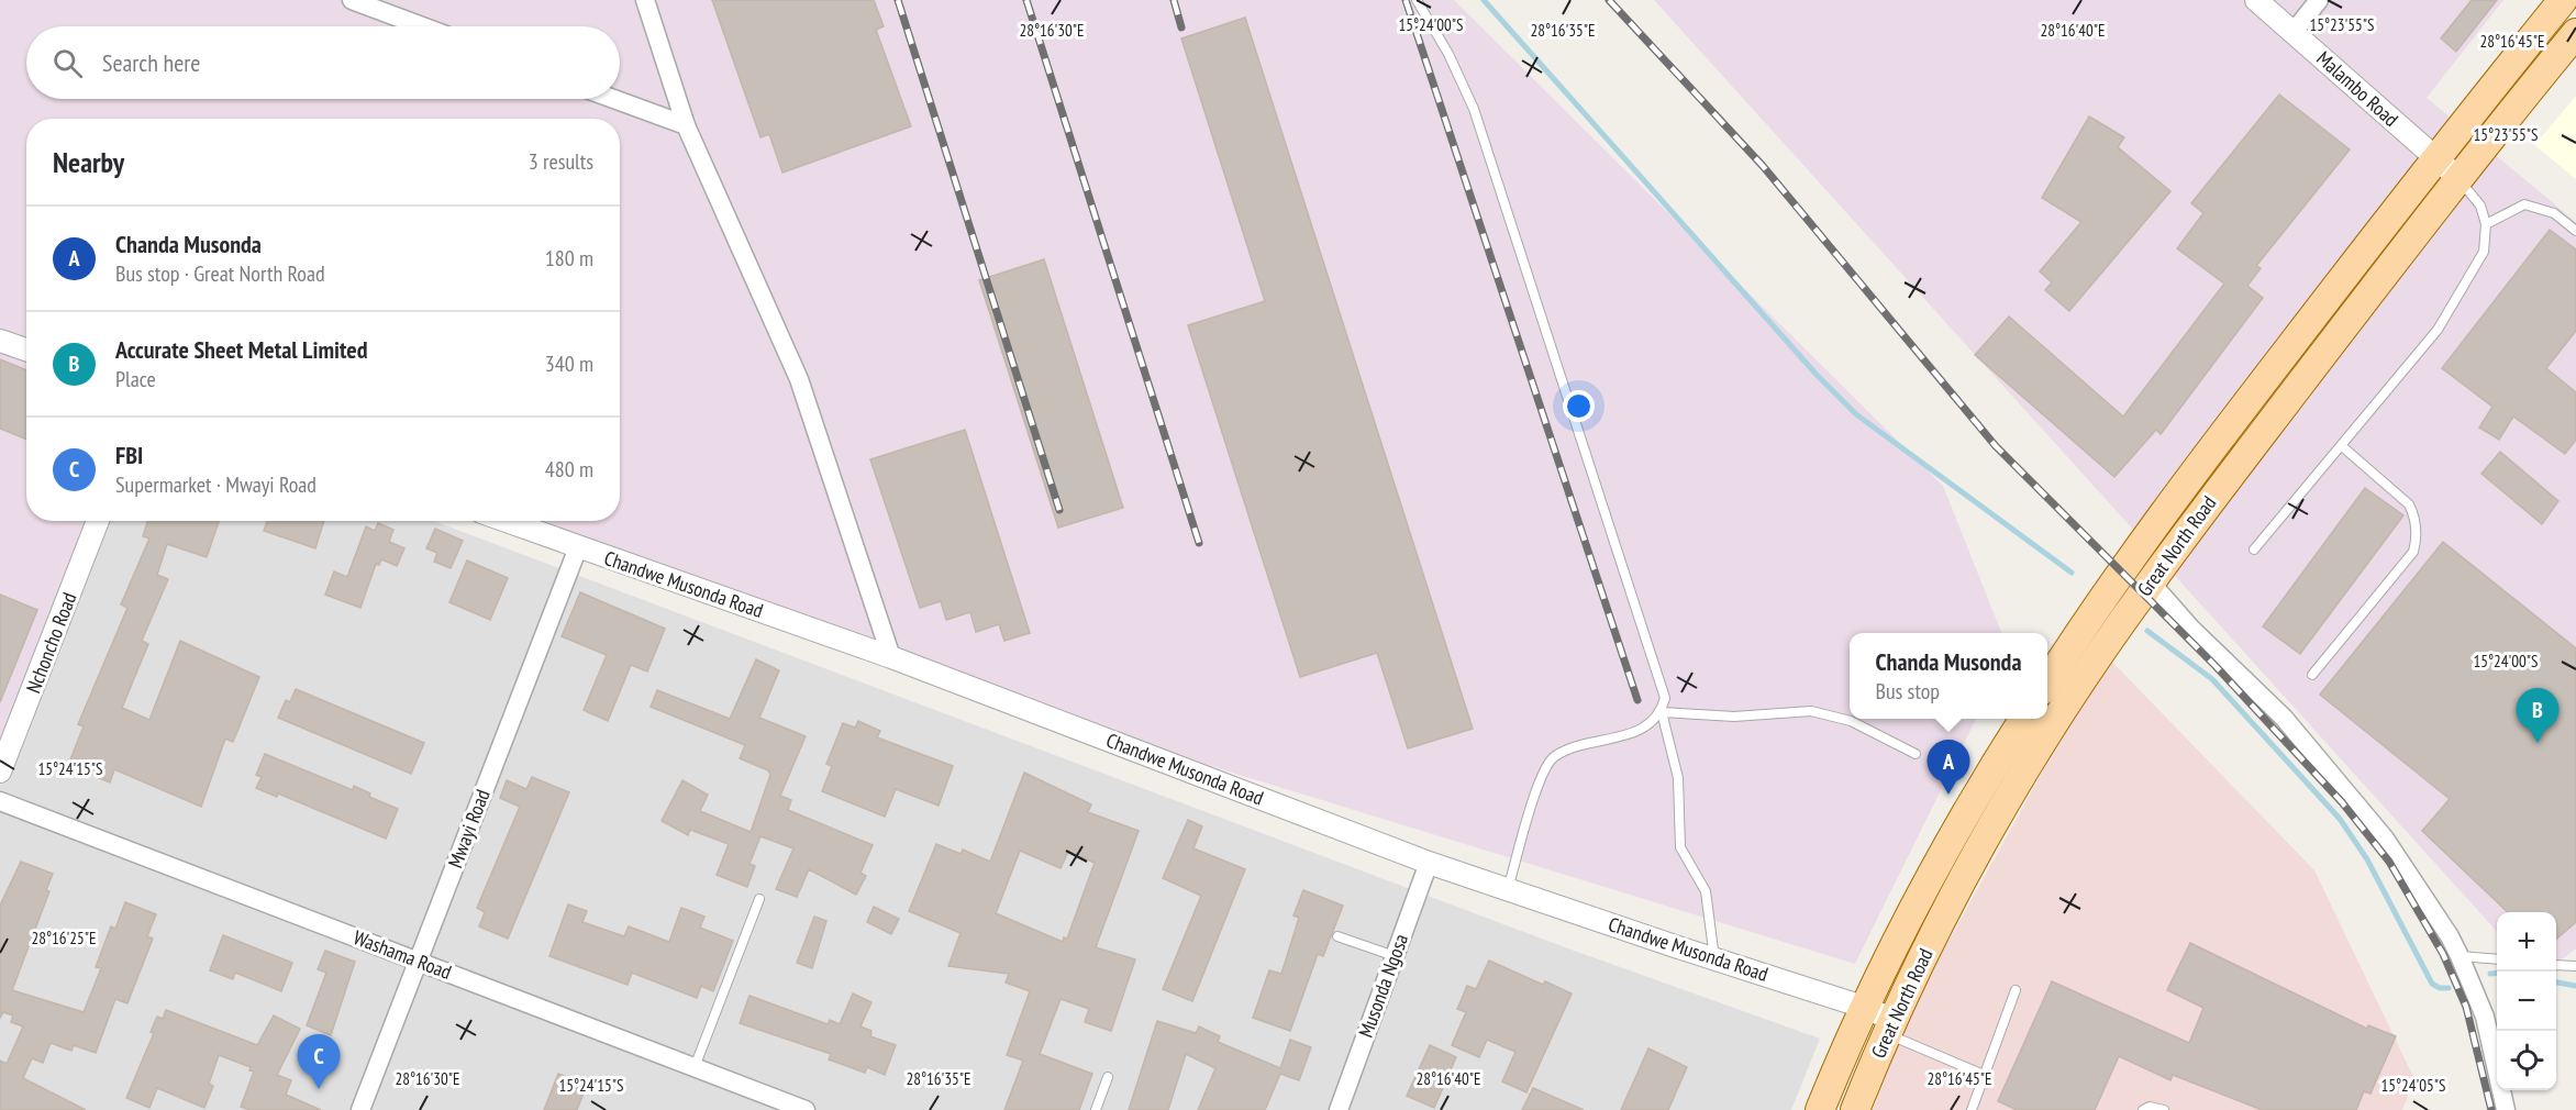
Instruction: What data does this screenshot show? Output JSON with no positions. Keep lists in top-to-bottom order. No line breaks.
{"streets":{"main road":["Great North Road"],"street":["Malambo Road","Chandwe Musonda Road","Nchoncho Road","Mwayi Road","Washama Road","Musonda Ngosa"]},"crossings":[["Malambo Road","Great North Road"],["Great North Road","Chandwe Musonda Road"],["Chandwe Musonda Road","Mwayi Road"],["Chandwe Musonda Road","Musonda Ngosa"],["Mwayi Road","Washama Road"]],"page":{"search":"Search here","heading":["Nearby","3 results"],"list":[{"mark":"A","name":"Chanda Musonda","note":"Bus stop · Great North Road","value":"180 m"},{"mark":"B","name":"Accurate Sheet Metal Limited","note":"Place","value":"340 m"},{"mark":"C","name":"FBI","note":"Supermarket · Mwayi Road","value":"480 m"}],"popup":["Chanda Musonda","Bus stop"],"pins":["B","A","C"],"map_buttons":["+","−"]},"coordinates":["15°24'00\"S","15°23'55\"S","28°16'40\"E","28°16'30\"E","28°16'35\"E","28°16'45\"E","15°24'15\"S","28°16'25\"E","15°24'05\"S"]}
